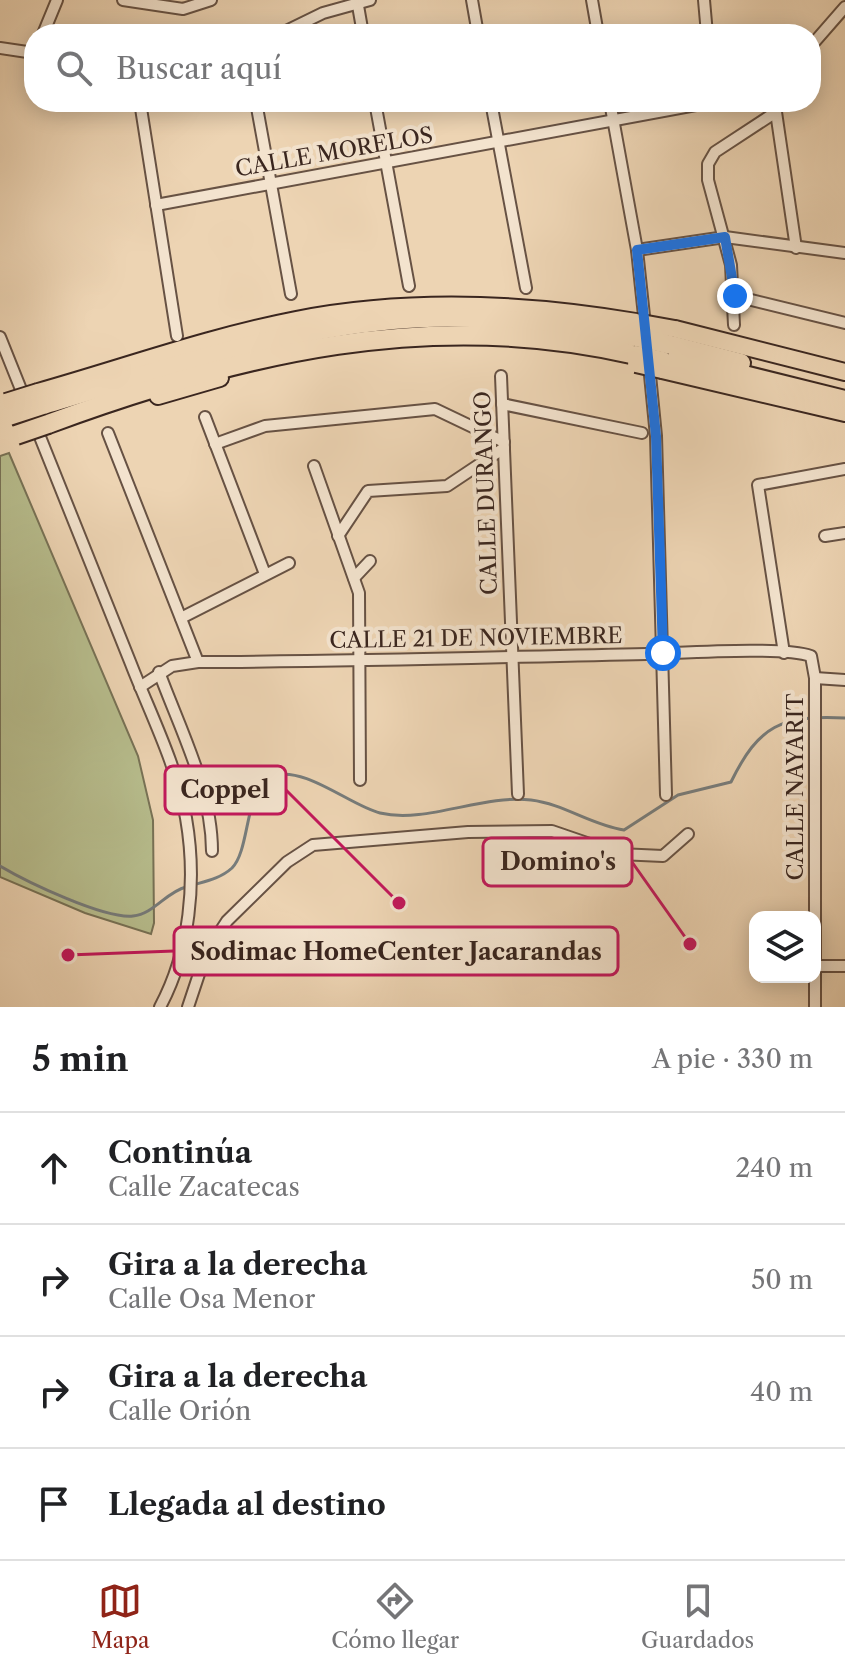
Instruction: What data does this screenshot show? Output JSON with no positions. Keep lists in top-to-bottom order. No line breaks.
{"streets":{"street":["CALLE MORELOS","CALLE DURANGO","CALLE 21 DE NOVIEMBRE","CALLE NAYARIT"]},"crossings":[["CALLE DURANGO","CALLE 21 DE NOVIEMBRE"],["CALLE 21 DE NOVIEMBRE","CALLE NAYARIT"]],"places":["Coppel","Domino's","Sodimac HomeCenter Jacarandas"],"page":{"search":"Buscar aquí","heading":["5 min","A pie · 330 m"],"list":[["Continúa","Calle Zacatecas","240 m"],["Gira a la derecha","Calle Osa Menor","50 m"],["Gira a la derecha","Calle Orión","40 m"],"Llegada al destino"],"nav":["Mapa","Cómo llegar","Guardados"]}}
